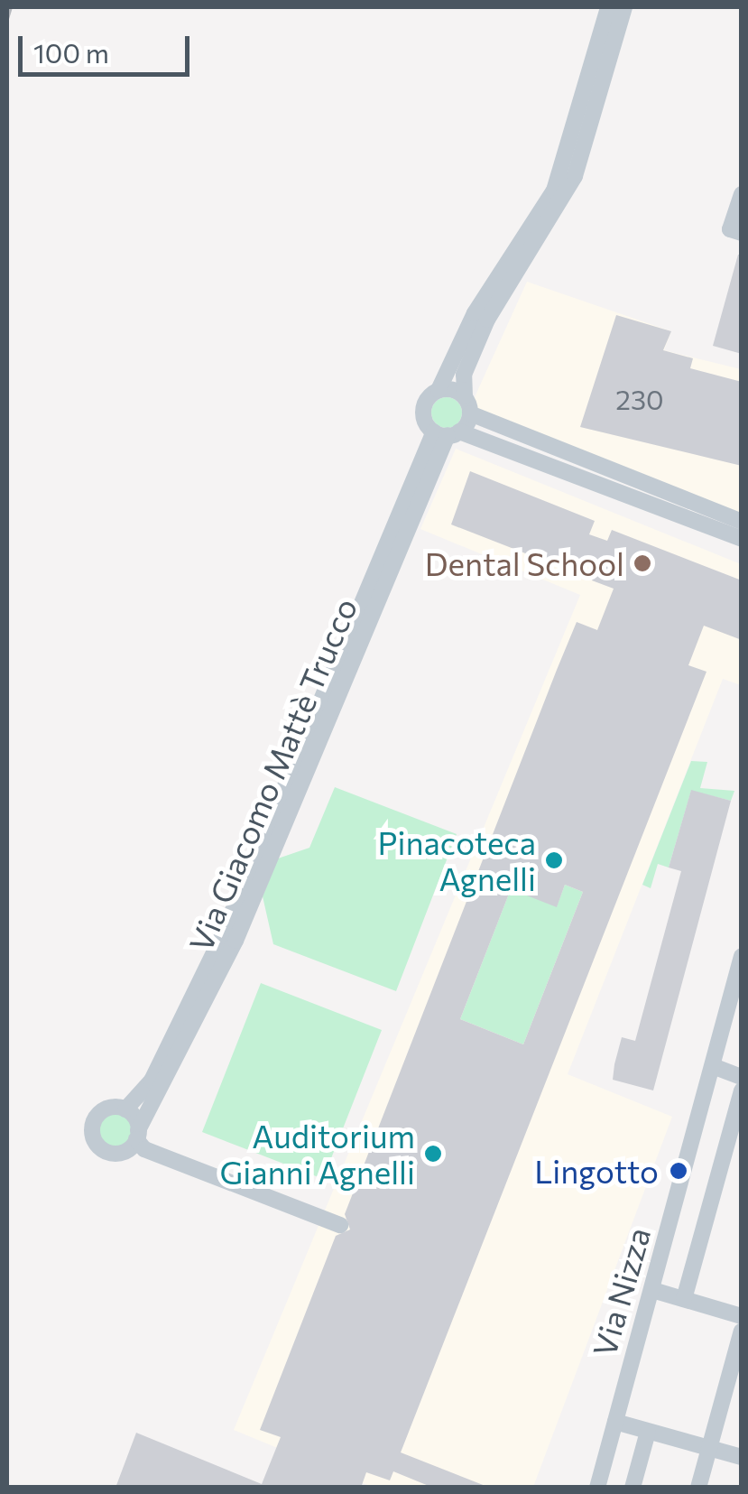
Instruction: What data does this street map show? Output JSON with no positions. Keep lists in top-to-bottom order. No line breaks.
{"streets":{"street":["Via Giacomo Mattè Trucco","Via Nizza"]},"places":["Dental School","Pinacoteca Agnelli","Auditorium Gianni Agnelli","Lingotto"],"house_numbers":["230"],"scale_bar":"100 m"}
